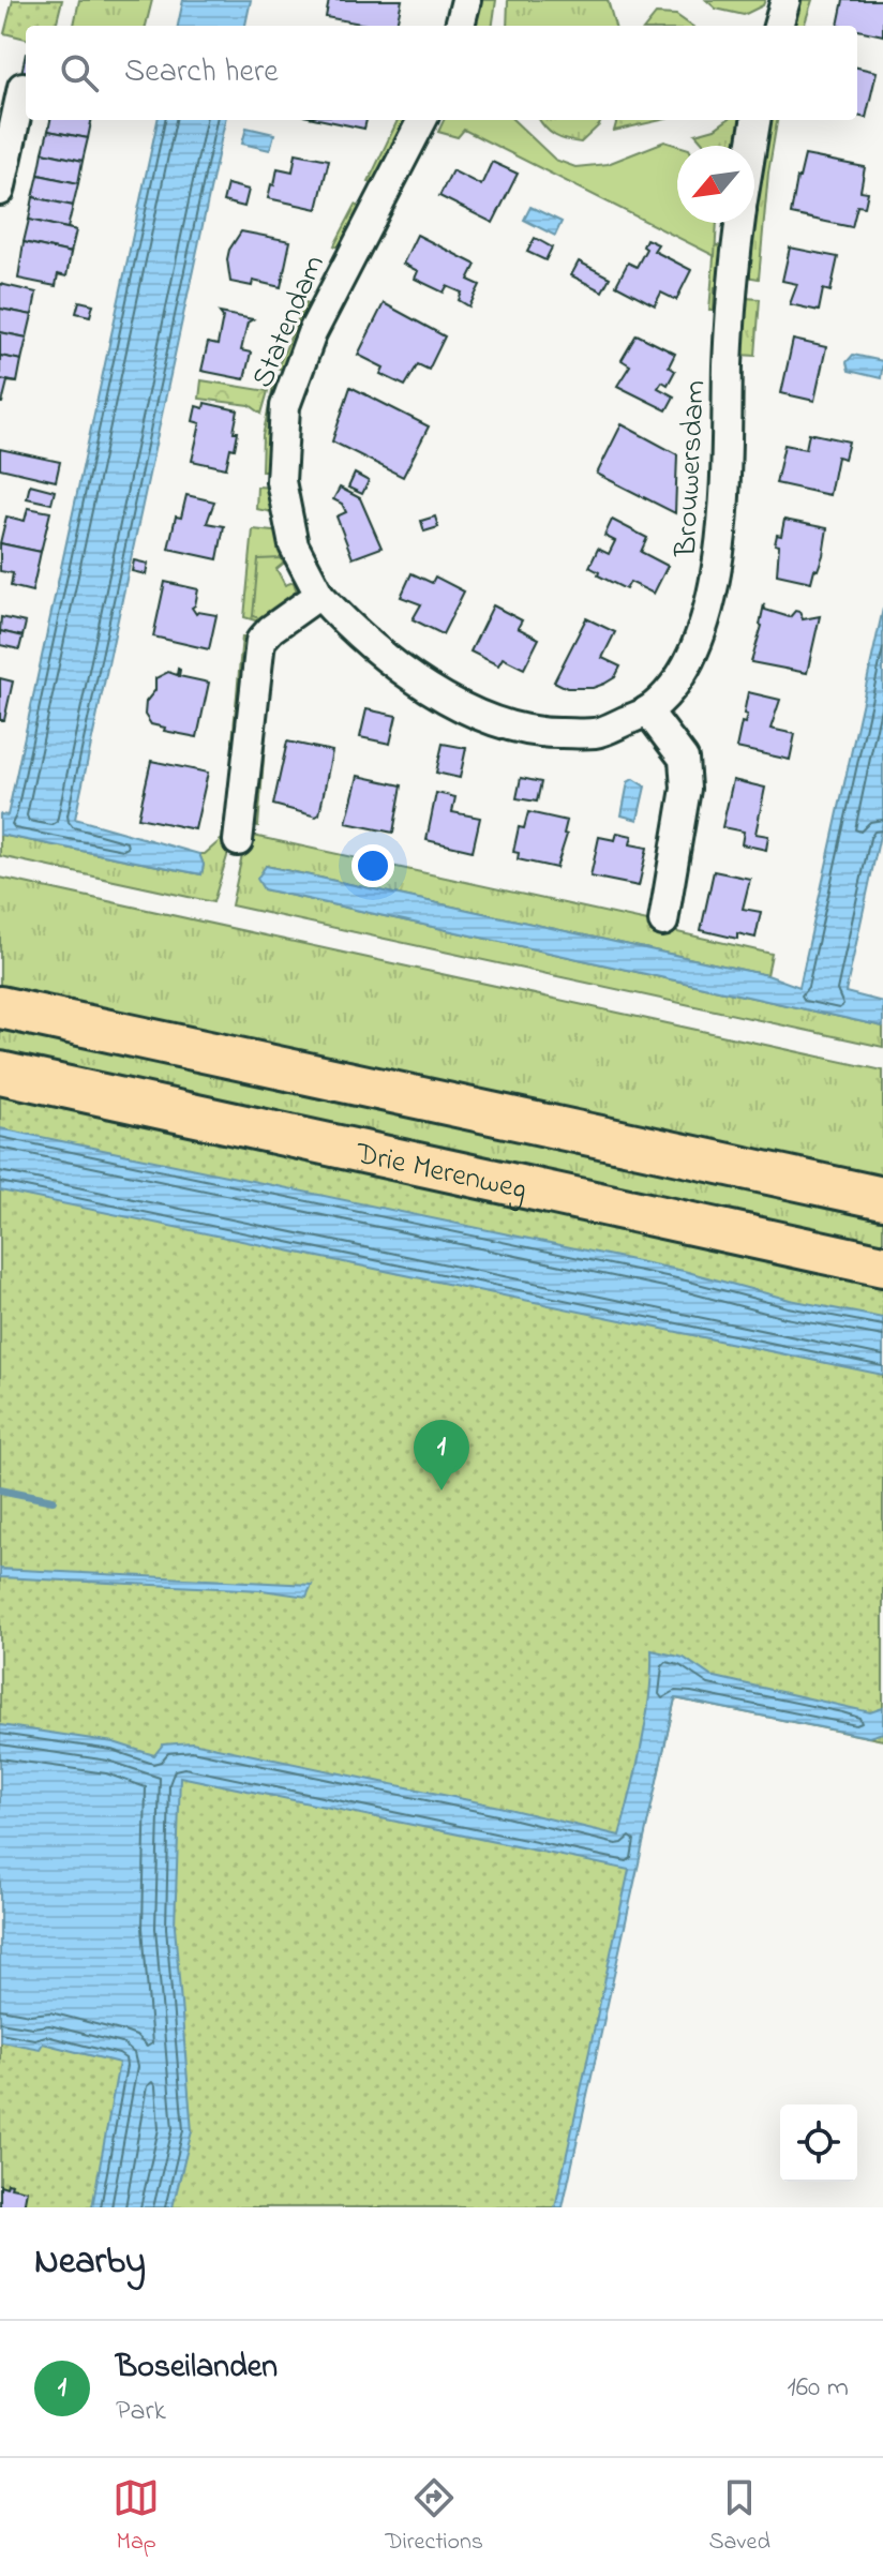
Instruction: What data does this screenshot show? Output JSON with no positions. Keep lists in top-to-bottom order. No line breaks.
{"streets":{"highway":["Drie Merenweg"],"street":["Statendam","Brouwersdam"]},"crossings":[["Statendam","Brouwersdam"]],"north":"bottom left","page":{"search":"Search here","pins":"1","heading":"Nearby","list":[{"mark":"1","name":"Boseilanden","note":"Park","value":"160 m"}],"nav":["Map","Directions","Saved"]}}
